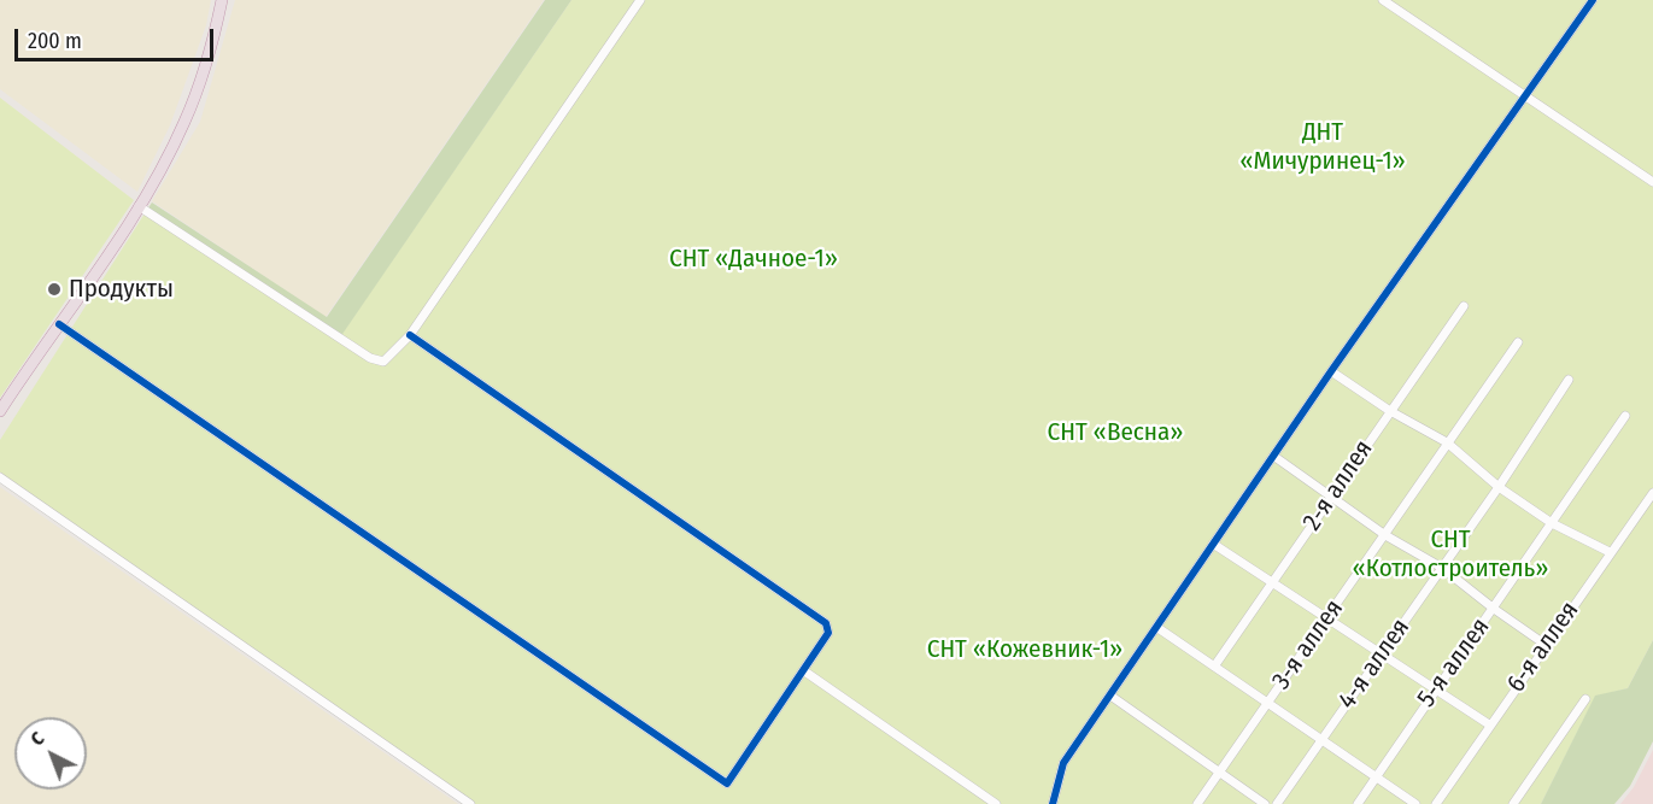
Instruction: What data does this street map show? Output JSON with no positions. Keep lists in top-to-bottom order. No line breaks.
{"streets":{"street":["2-я аллея","3-я аллея","6-я аллея","5-я аллея","4-я аллея"]},"parks":["ДНТ «Мичуринец-1»","СНТ «Дачное-1»","СНТ «Весна»","СНТ «Котлостроитель»","СНТ «Кожевник-1»"],"places":["Продукты"],"scale_bar":"200 m","north":"top left"}
